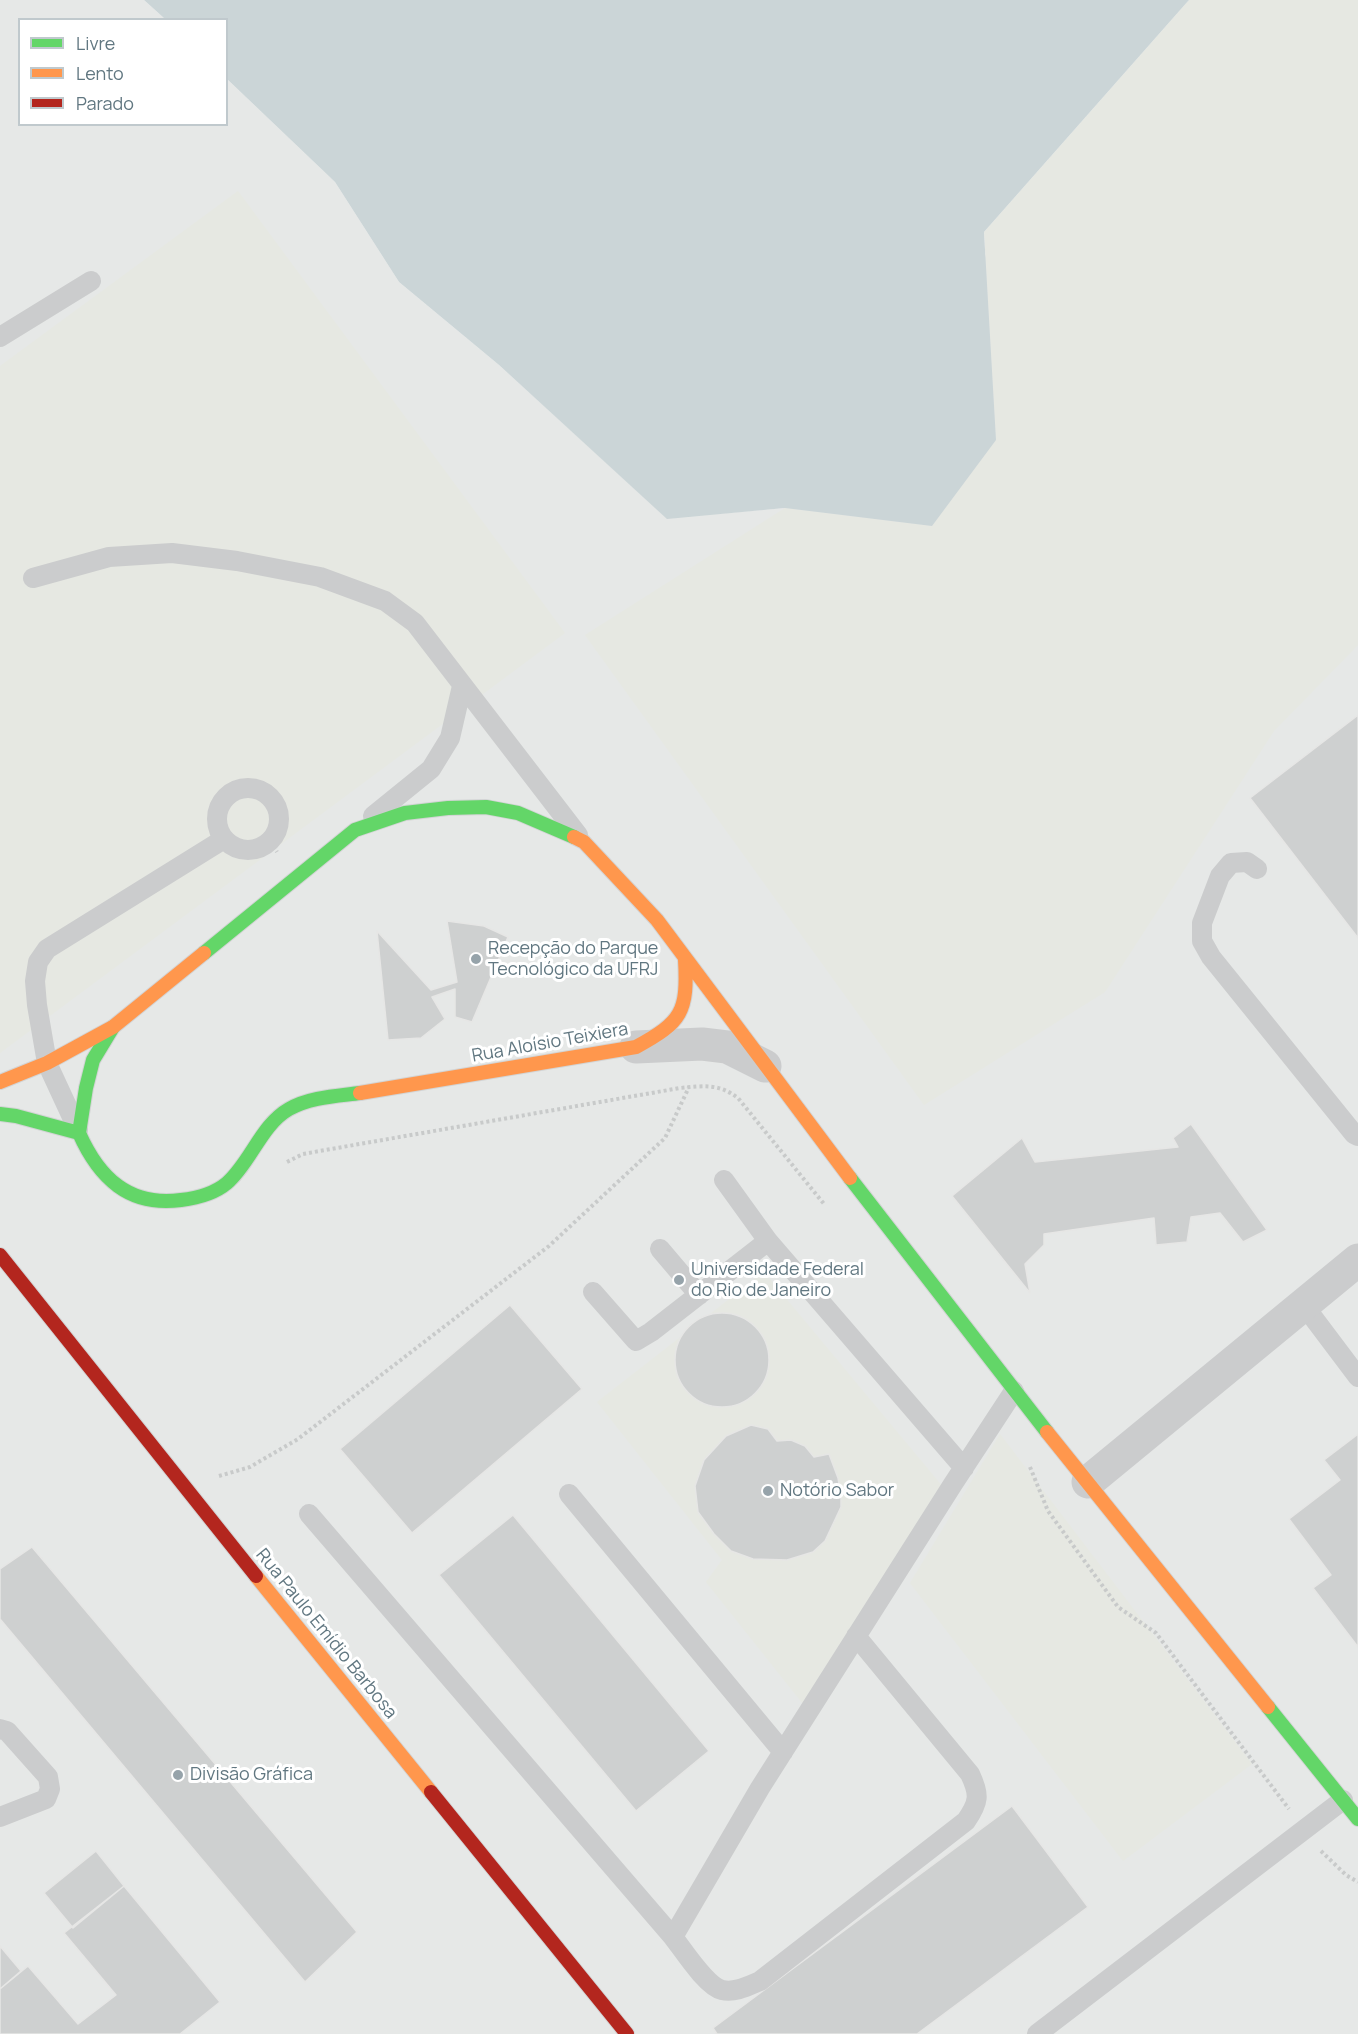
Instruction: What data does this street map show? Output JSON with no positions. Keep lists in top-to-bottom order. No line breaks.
{"streets":{"street":["Rua Aloísio Teixiera","Rua Paulo Emídio Barbosa"]},"places":["Recepção do Parque Tecnológico da UFRJ","Universidade Federal do Rio de Janeiro","Notório Sabor","Divisão Gráfica"],"legend":["Livre","Lento","Parado"]}
